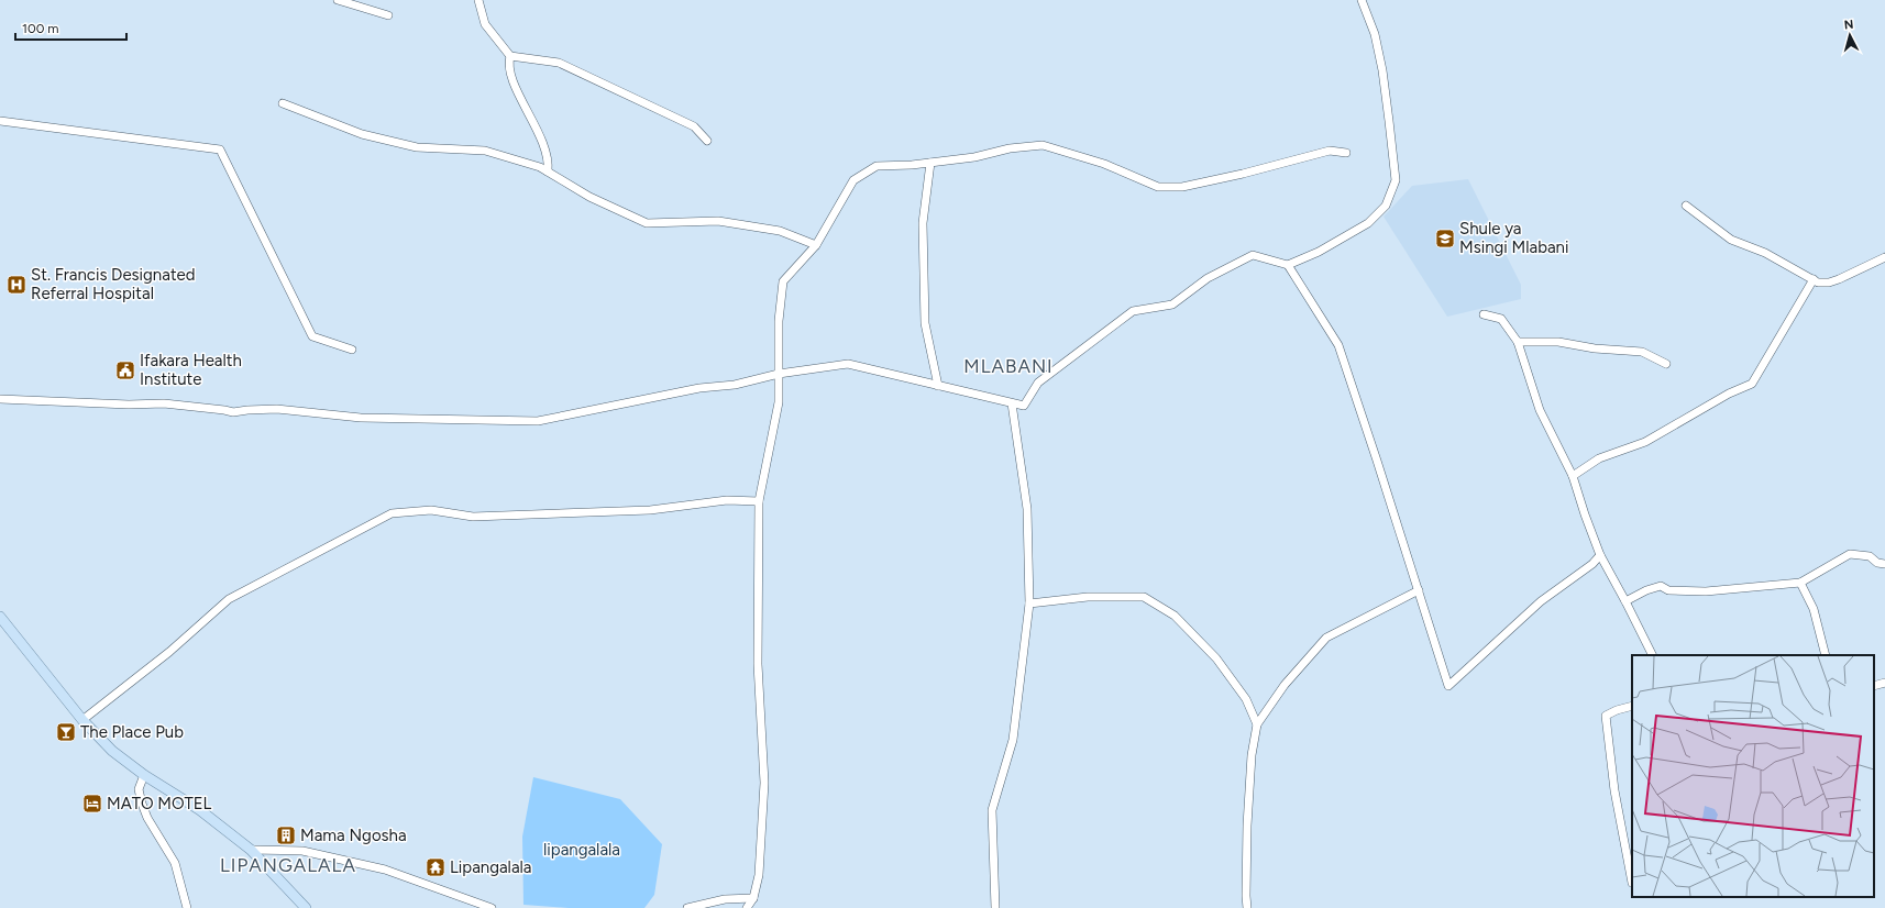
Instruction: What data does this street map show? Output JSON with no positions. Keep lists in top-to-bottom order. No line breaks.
{"districts":["MLABANI","LIPANGALALA"],"parks":["lipangalala"],"places":{"school or university":["Shule ya Msingi Mlabani"],"hospital":["St. Francis Designated Referral Hospital"],"public building":["Ifakara Health Institute"],"bar":["The Place Pub"],"hotel":["MATO MOTEL"],"building":["Mama Ngosha"],"temple":["Lipangalala"]},"scale_bar":"100 m","north":"top"}
